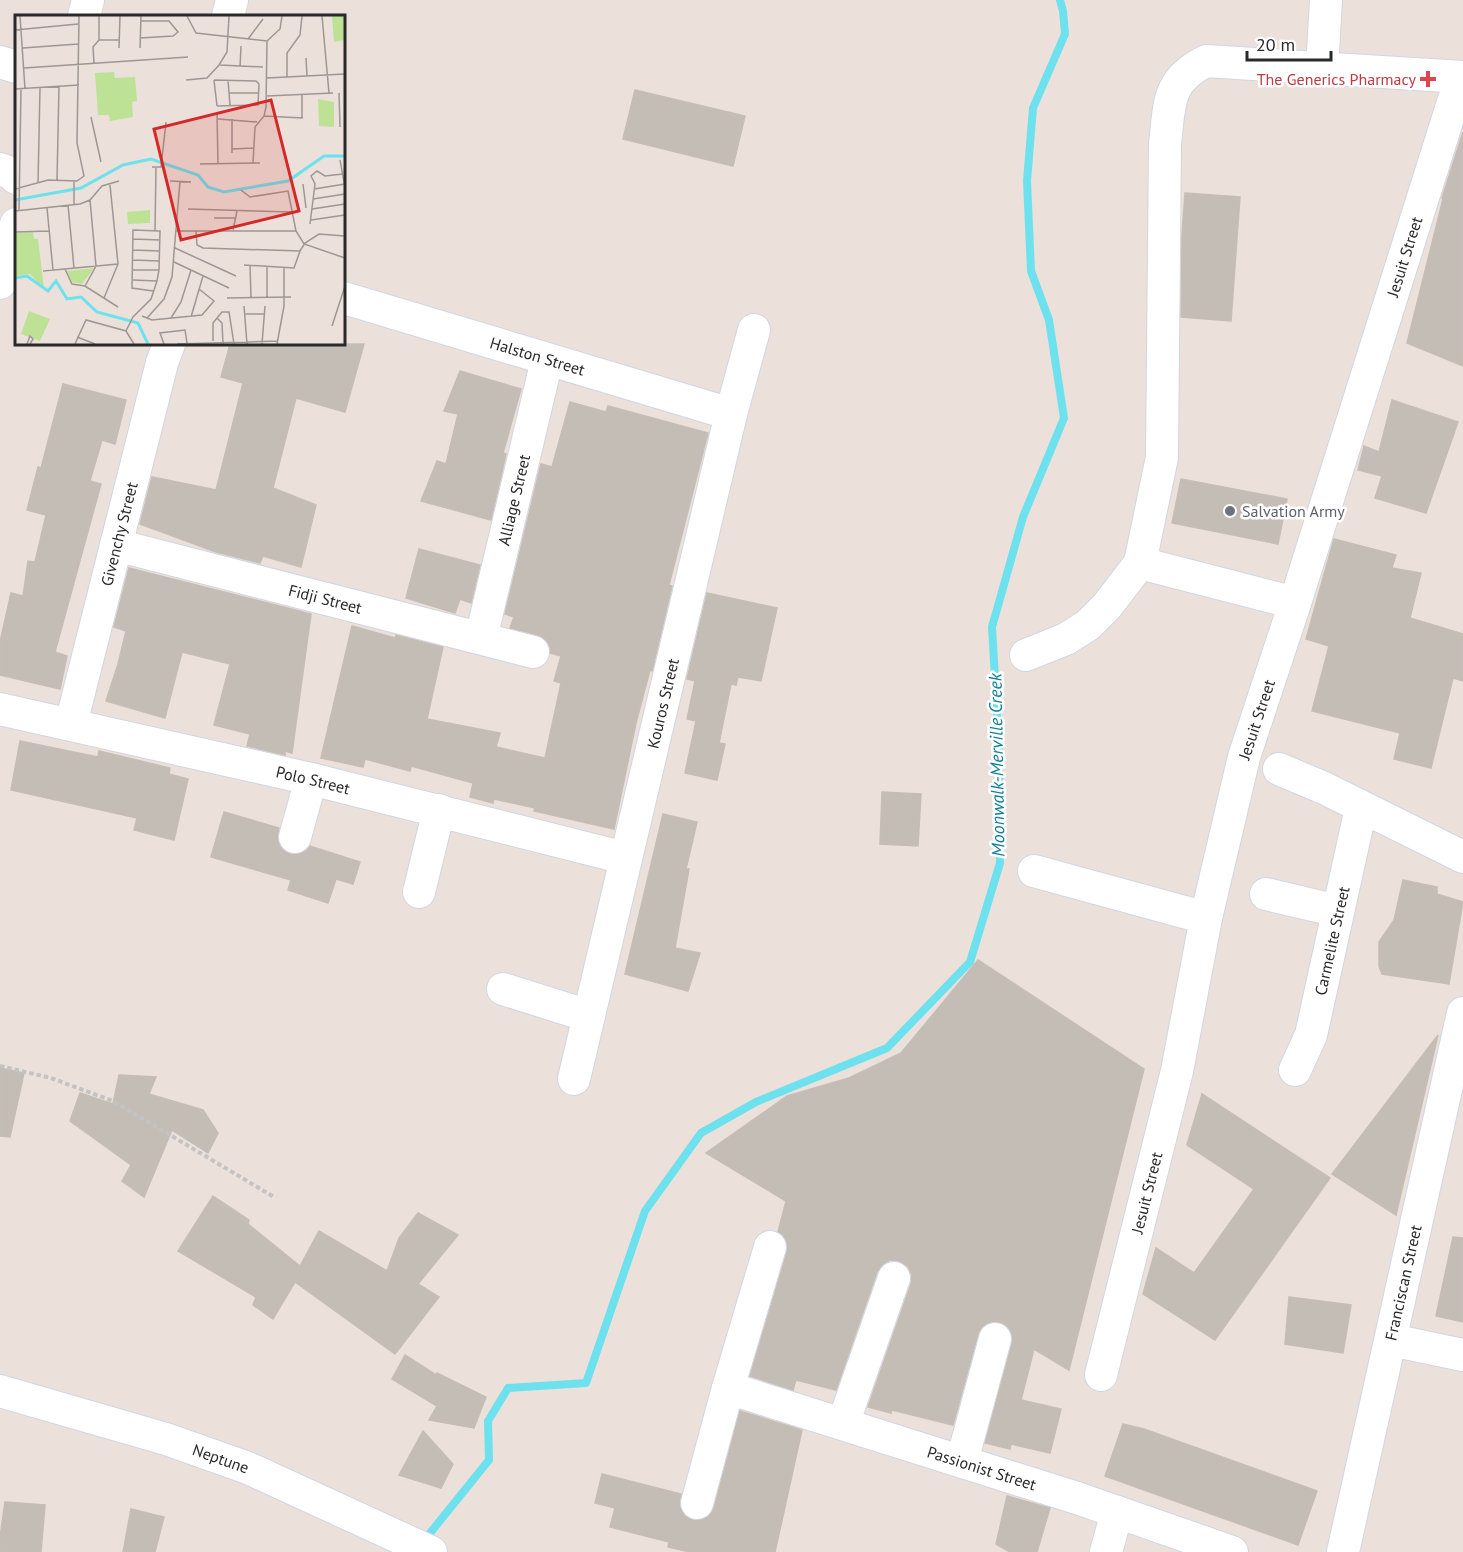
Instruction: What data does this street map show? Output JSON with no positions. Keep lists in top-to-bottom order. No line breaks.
{"streets":{"street":["Jesuit Street","Halston Street","Alliage Street","Givenchy Street","Fidji Street","Kouros Street","Polo Street","Carmelite Street","Franciscan Street","Neptune","Passionist Street"]},"crossings":[["Halston Street","Alliage Street"],["Halston Street","Kouros Street"],["Alliage Street","Fidji Street"],["Givenchy Street","Fidji Street"],["Givenchy Street","Polo Street"],["Kouros Street","Polo Street"]],"water":["Moonwalk-Merville Creek"],"places":{"health":["The Generics Pharmacy"],"other":["Salvation Army"]},"scale_bar":"20 m"}
